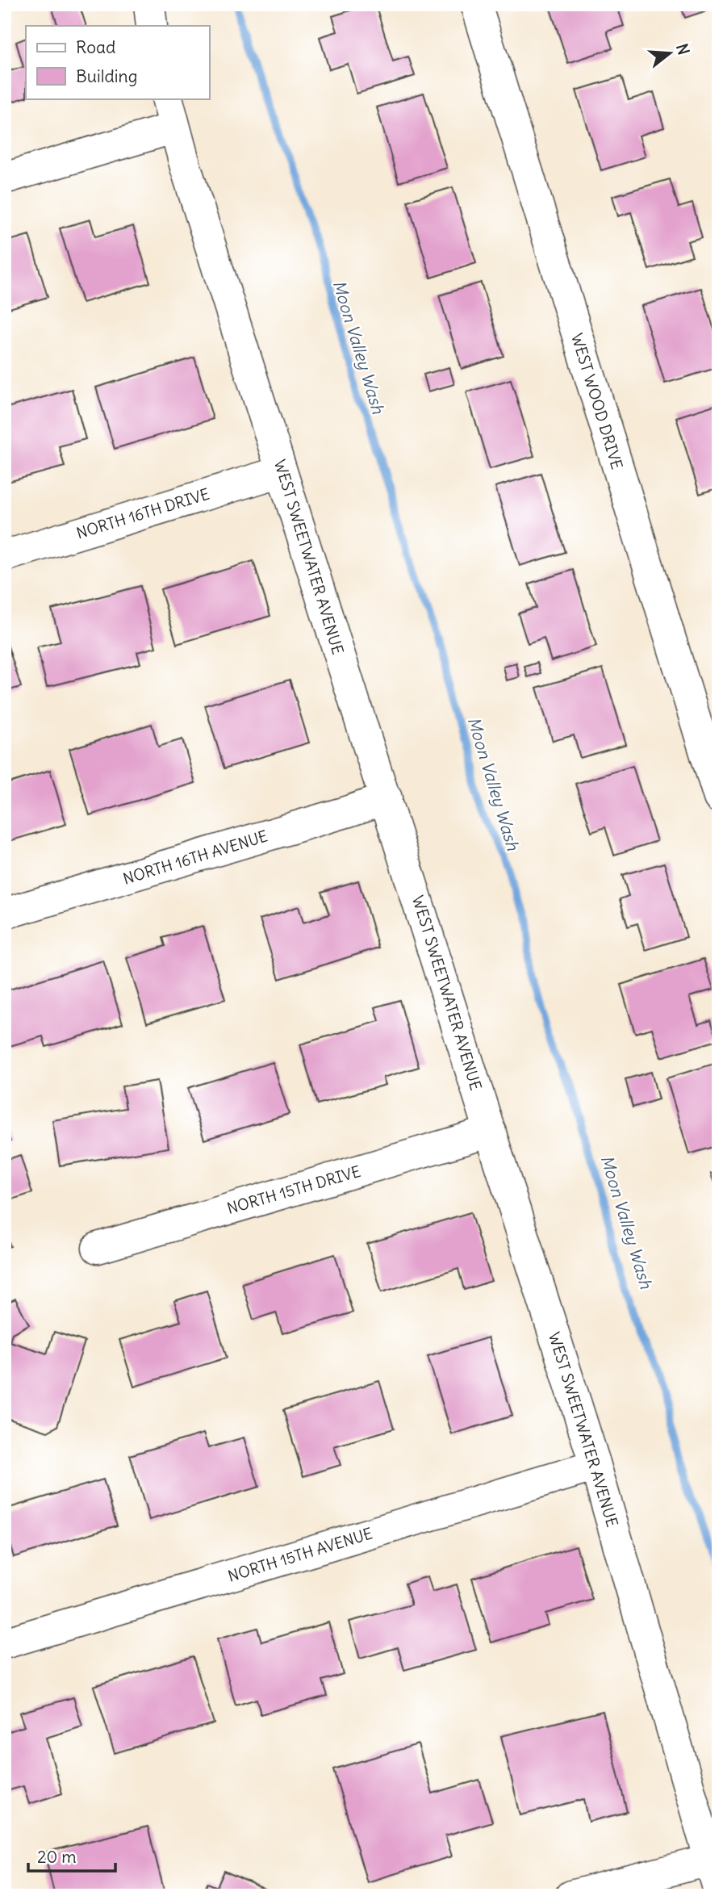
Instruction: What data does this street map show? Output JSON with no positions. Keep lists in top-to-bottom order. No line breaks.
{"streets":{"street":["WEST WOOD DRIVE","NORTH 16TH DRIVE","WEST SWEETWATER AVENUE","NORTH 16TH AVENUE","NORTH 15TH DRIVE","NORTH 15TH AVENUE"]},"crossings":[["NORTH 16TH DRIVE","WEST SWEETWATER AVENUE"],["WEST SWEETWATER AVENUE","NORTH 16TH AVENUE"],["WEST SWEETWATER AVENUE","NORTH 15TH DRIVE"],["WEST SWEETWATER AVENUE","NORTH 15TH AVENUE"]],"water":["Moon Valley Wash"],"legend":["Road","Building"],"scale_bar":"20 m","north":"right"}
